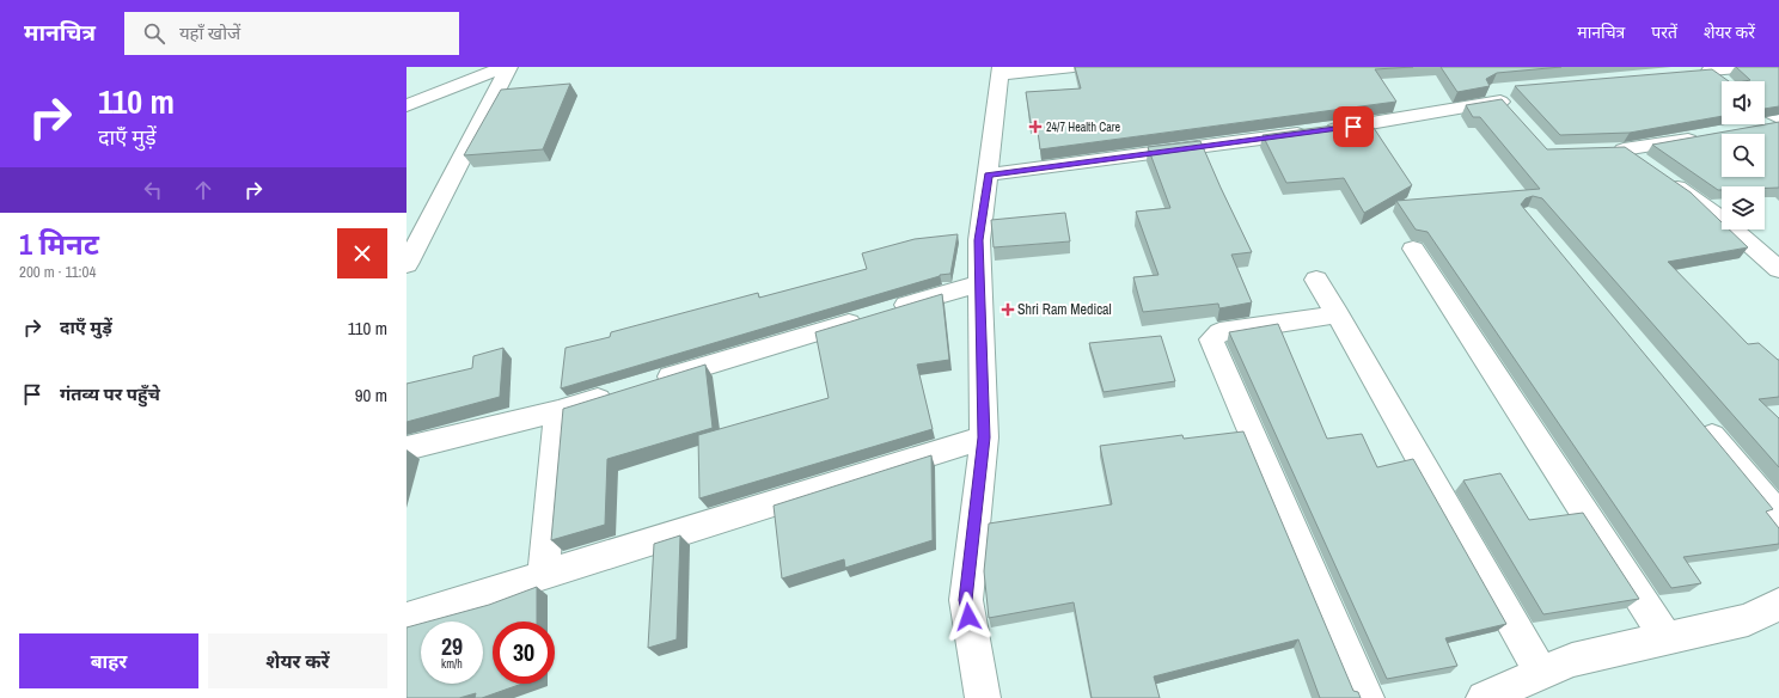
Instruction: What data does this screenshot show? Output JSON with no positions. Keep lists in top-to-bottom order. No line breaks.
{"places":{"health":["24/7 Health Care","Shri Ram Medical"]},"page":{"header":"मानचित्र","search":"यहाँ खोजें","nav":["मानचित्र","परतें","शेयर करें"],"turn":["110 m","दाएँ मुड़ें"],"heading":["1 मिनट","200 m · 11:04"],"list":[{"name":"दाएँ मुड़ें","value":"110 m"},{"name":"गंतव्य पर पहुँचे","value":"90 m"}],"speed":"29 km/h","limit":"30","buttons":["बाहर","शेयर करें"]}}
